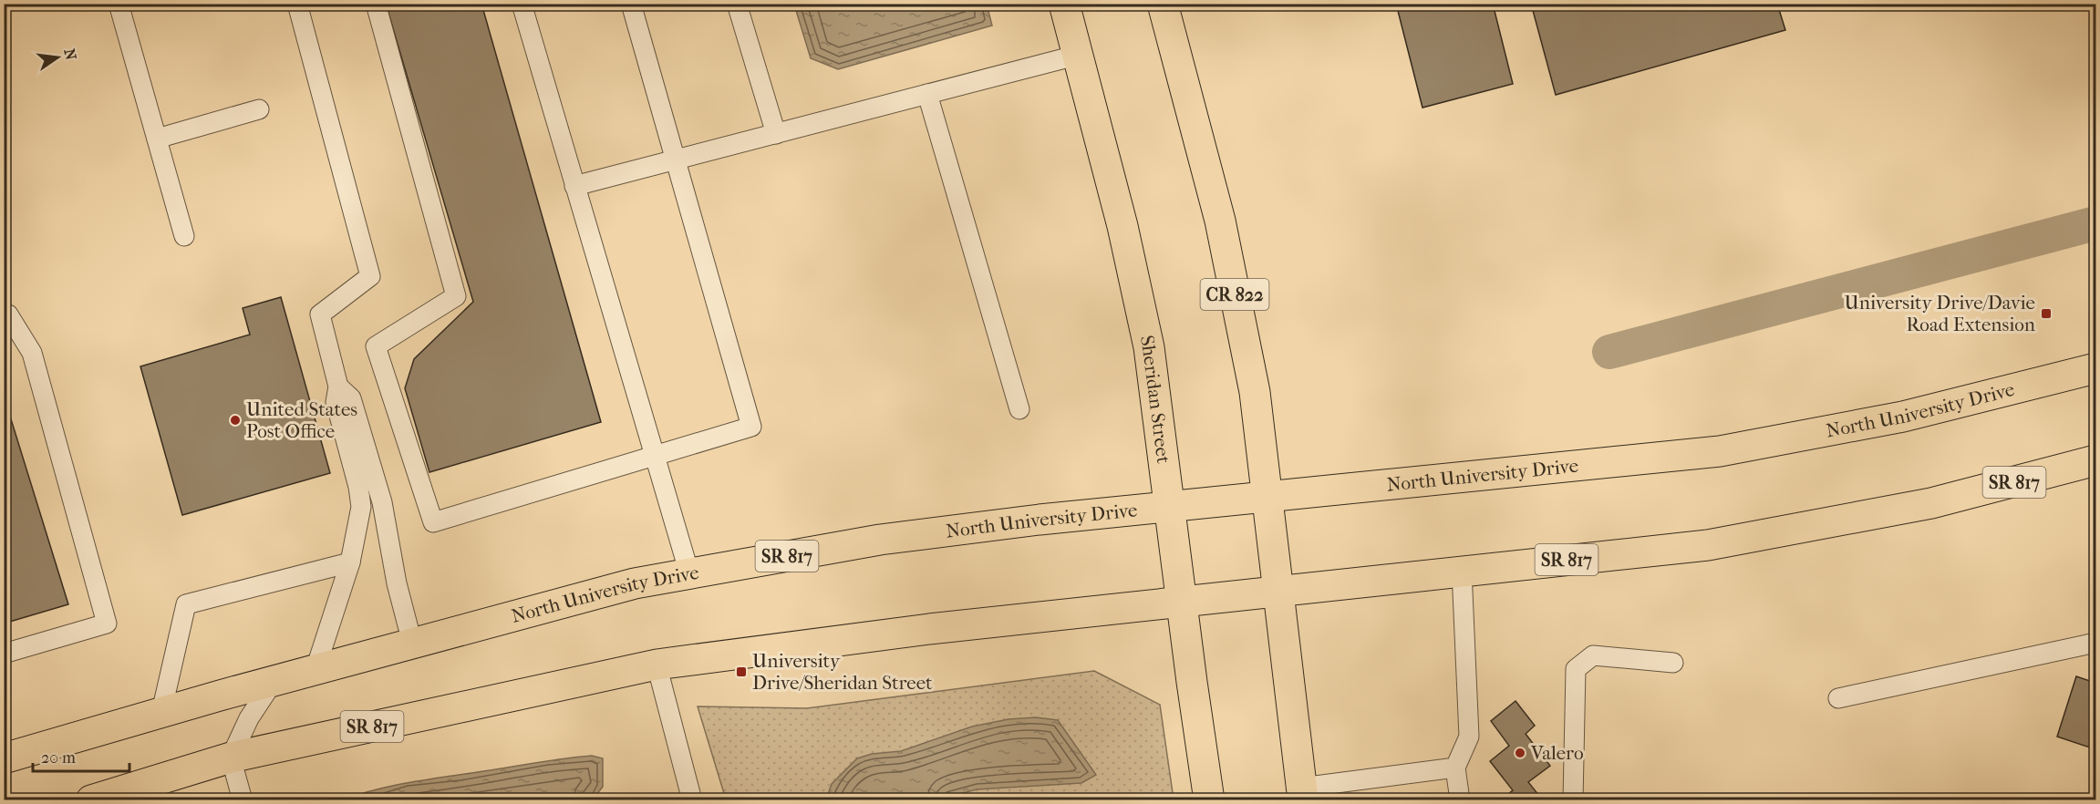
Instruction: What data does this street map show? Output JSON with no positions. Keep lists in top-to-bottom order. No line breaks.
{"streets":{"main road":["CR 822","Sheridan Street","North University Drive","SR 817"]},"crossings":[["CR 822","North University Drive"],["CR 822","SR 817"],["Sheridan Street","North University Drive"],["Sheridan Street","SR 817"]],"places":{"transit":["University Drive/Davie Road Extension","University Drive/Sheridan Street"],"other":["United States Post Office","Valero"]},"scale_bar":"20 m","north":"right"}
